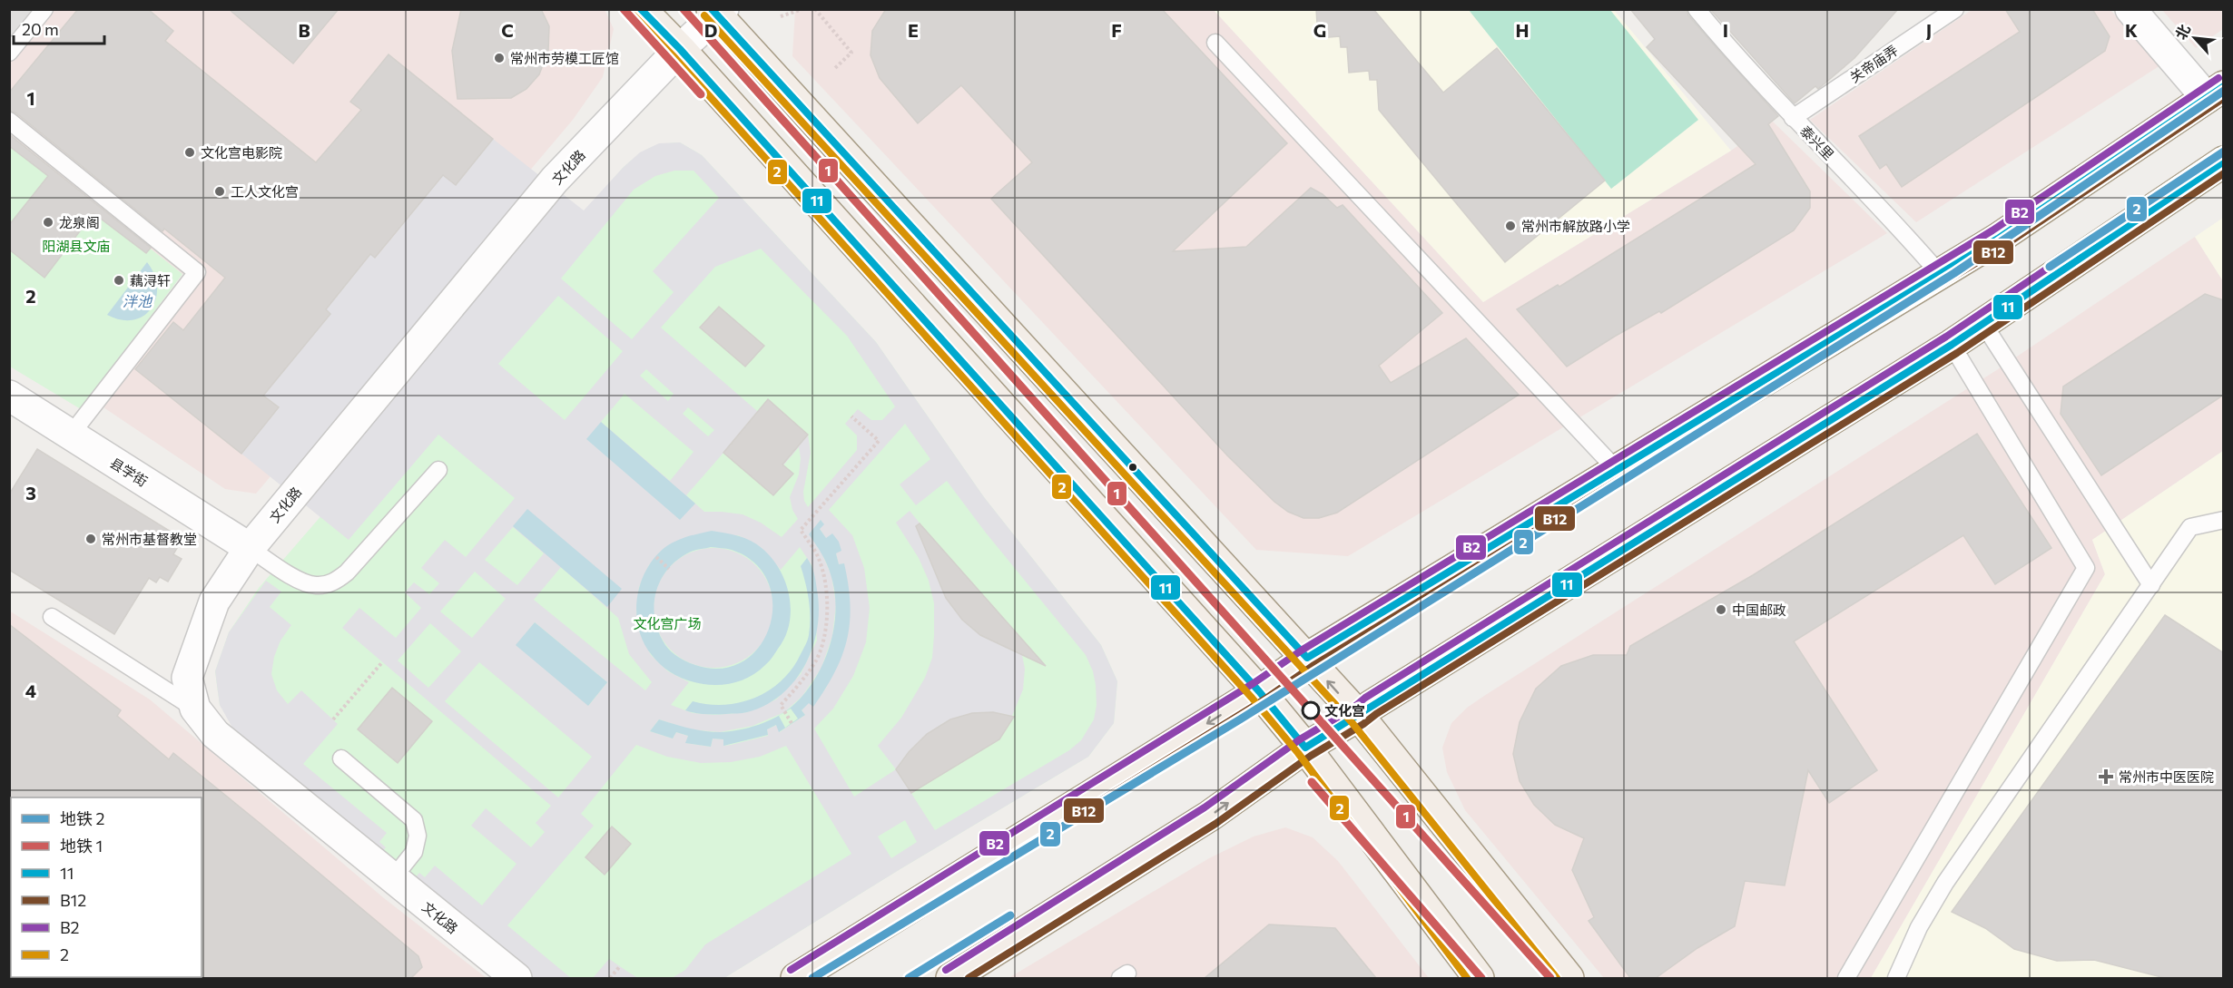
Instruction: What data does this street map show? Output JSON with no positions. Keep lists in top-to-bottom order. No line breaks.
{"streets":{"street":["文化路","县学街"],"lane":["关帝庙弄","泰兴里"]},"crossings":[["关帝庙弄","泰兴里"],["文化路","县学街"]],"water":["泮池"],"parks":["阳湖县文庙","文化宫广场"],"places":{"other":["常州市劳模工匠馆","文化宫电影院","工人文化宫","龙泉阁","常州市解放路小学","藕浔轩","常州市基督教堂","中国邮政","文化宫"],"health":["常州市中医医院"]},"lines":["metro line 1","transit line 11","transit line 2","transit line B2","metro line 2","transit line B12"],"legend":["地铁 2","地铁 1","11","B12","B2","2"],"scale_bar":"20 m","north":"top left","grid":{"columns":["B","C","D","E","F","G","H","I","J","K"],"rows":["1","2","3","4"]}}
